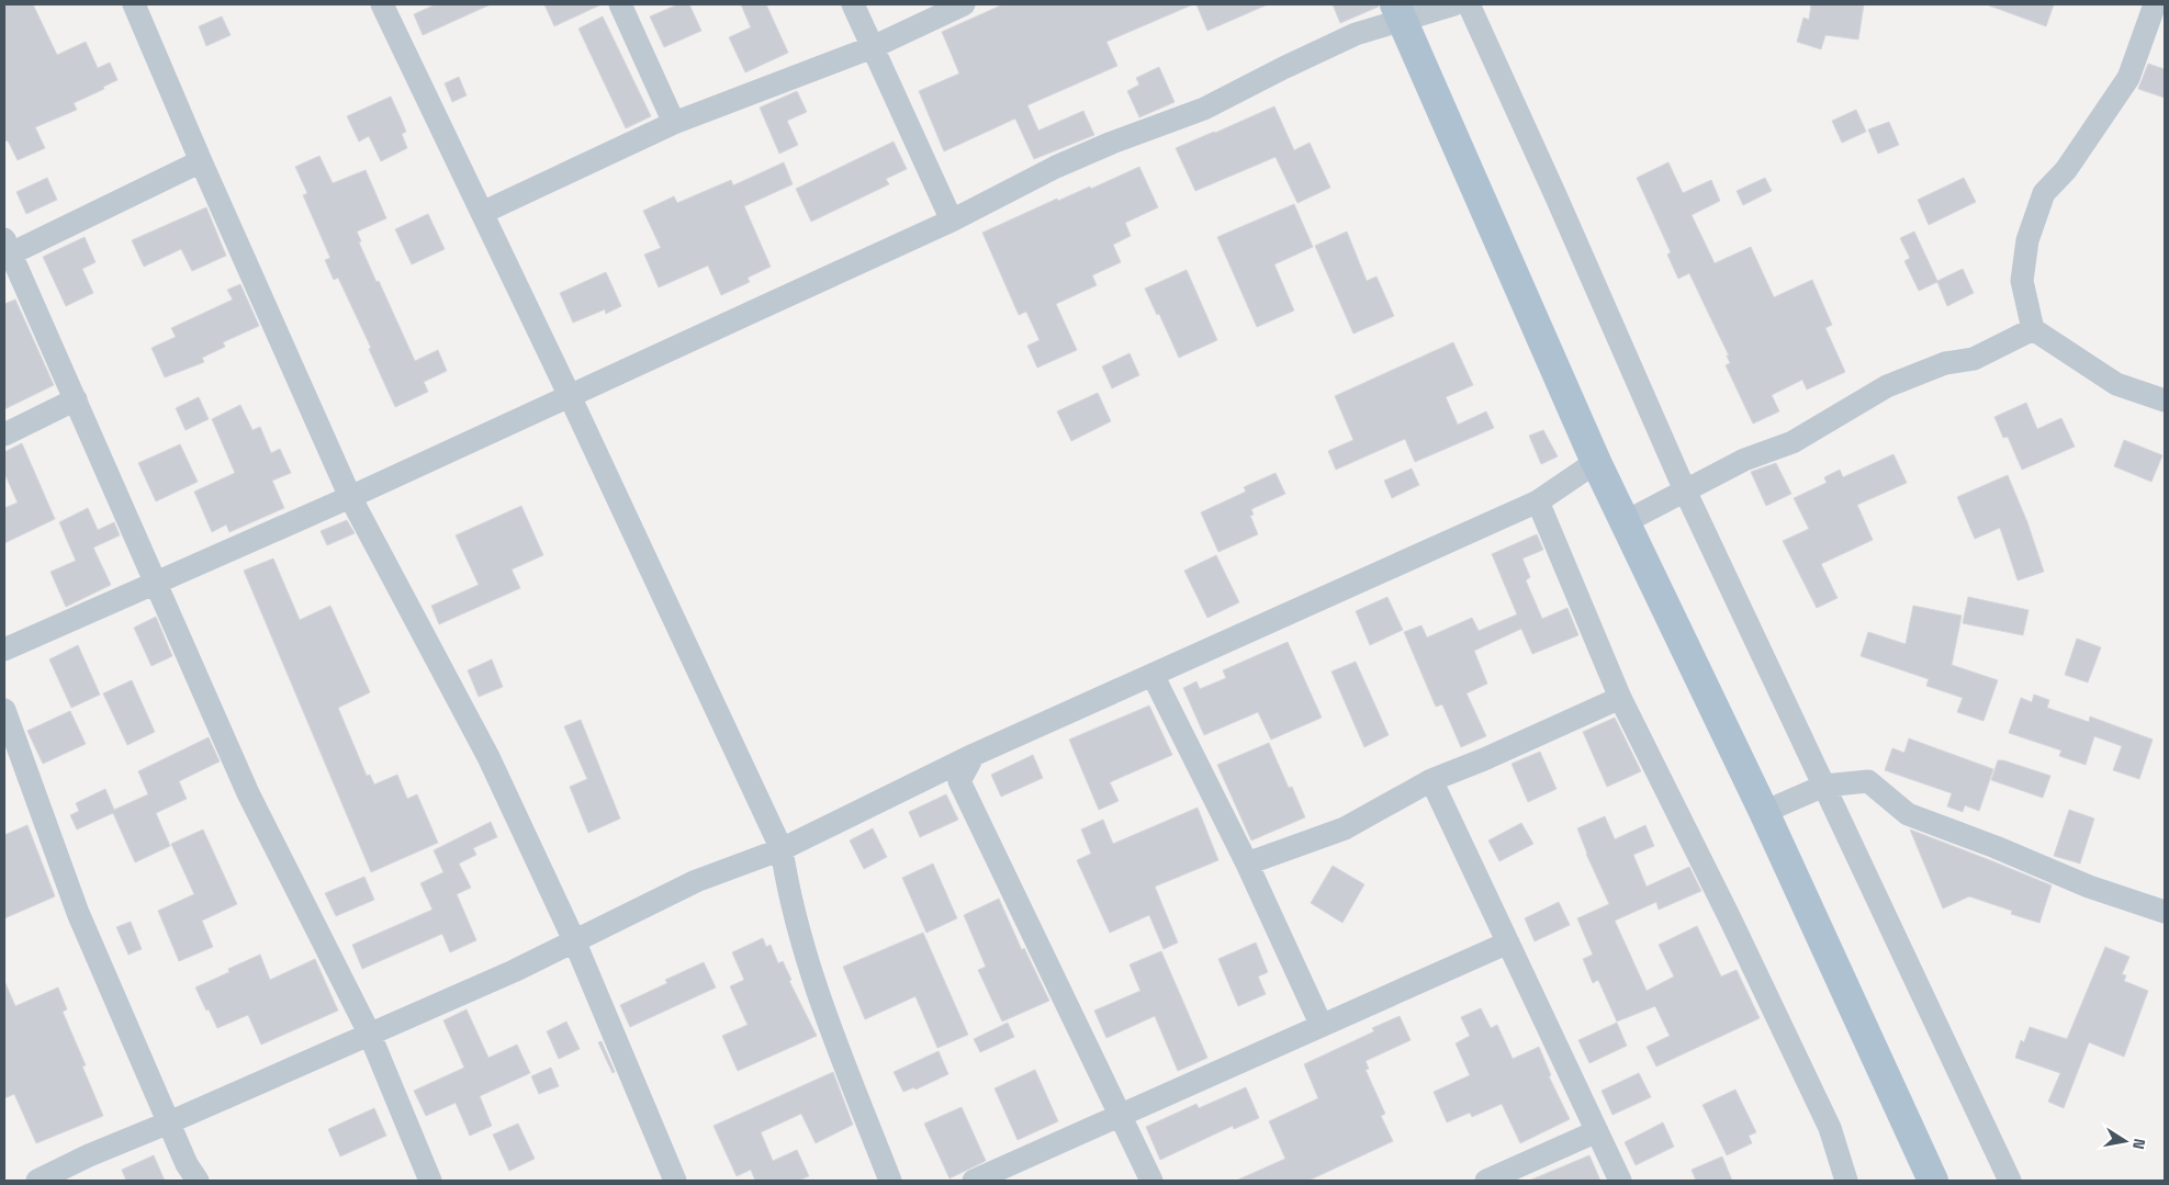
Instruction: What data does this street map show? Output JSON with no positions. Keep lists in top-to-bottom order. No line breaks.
{"north":"right"}
